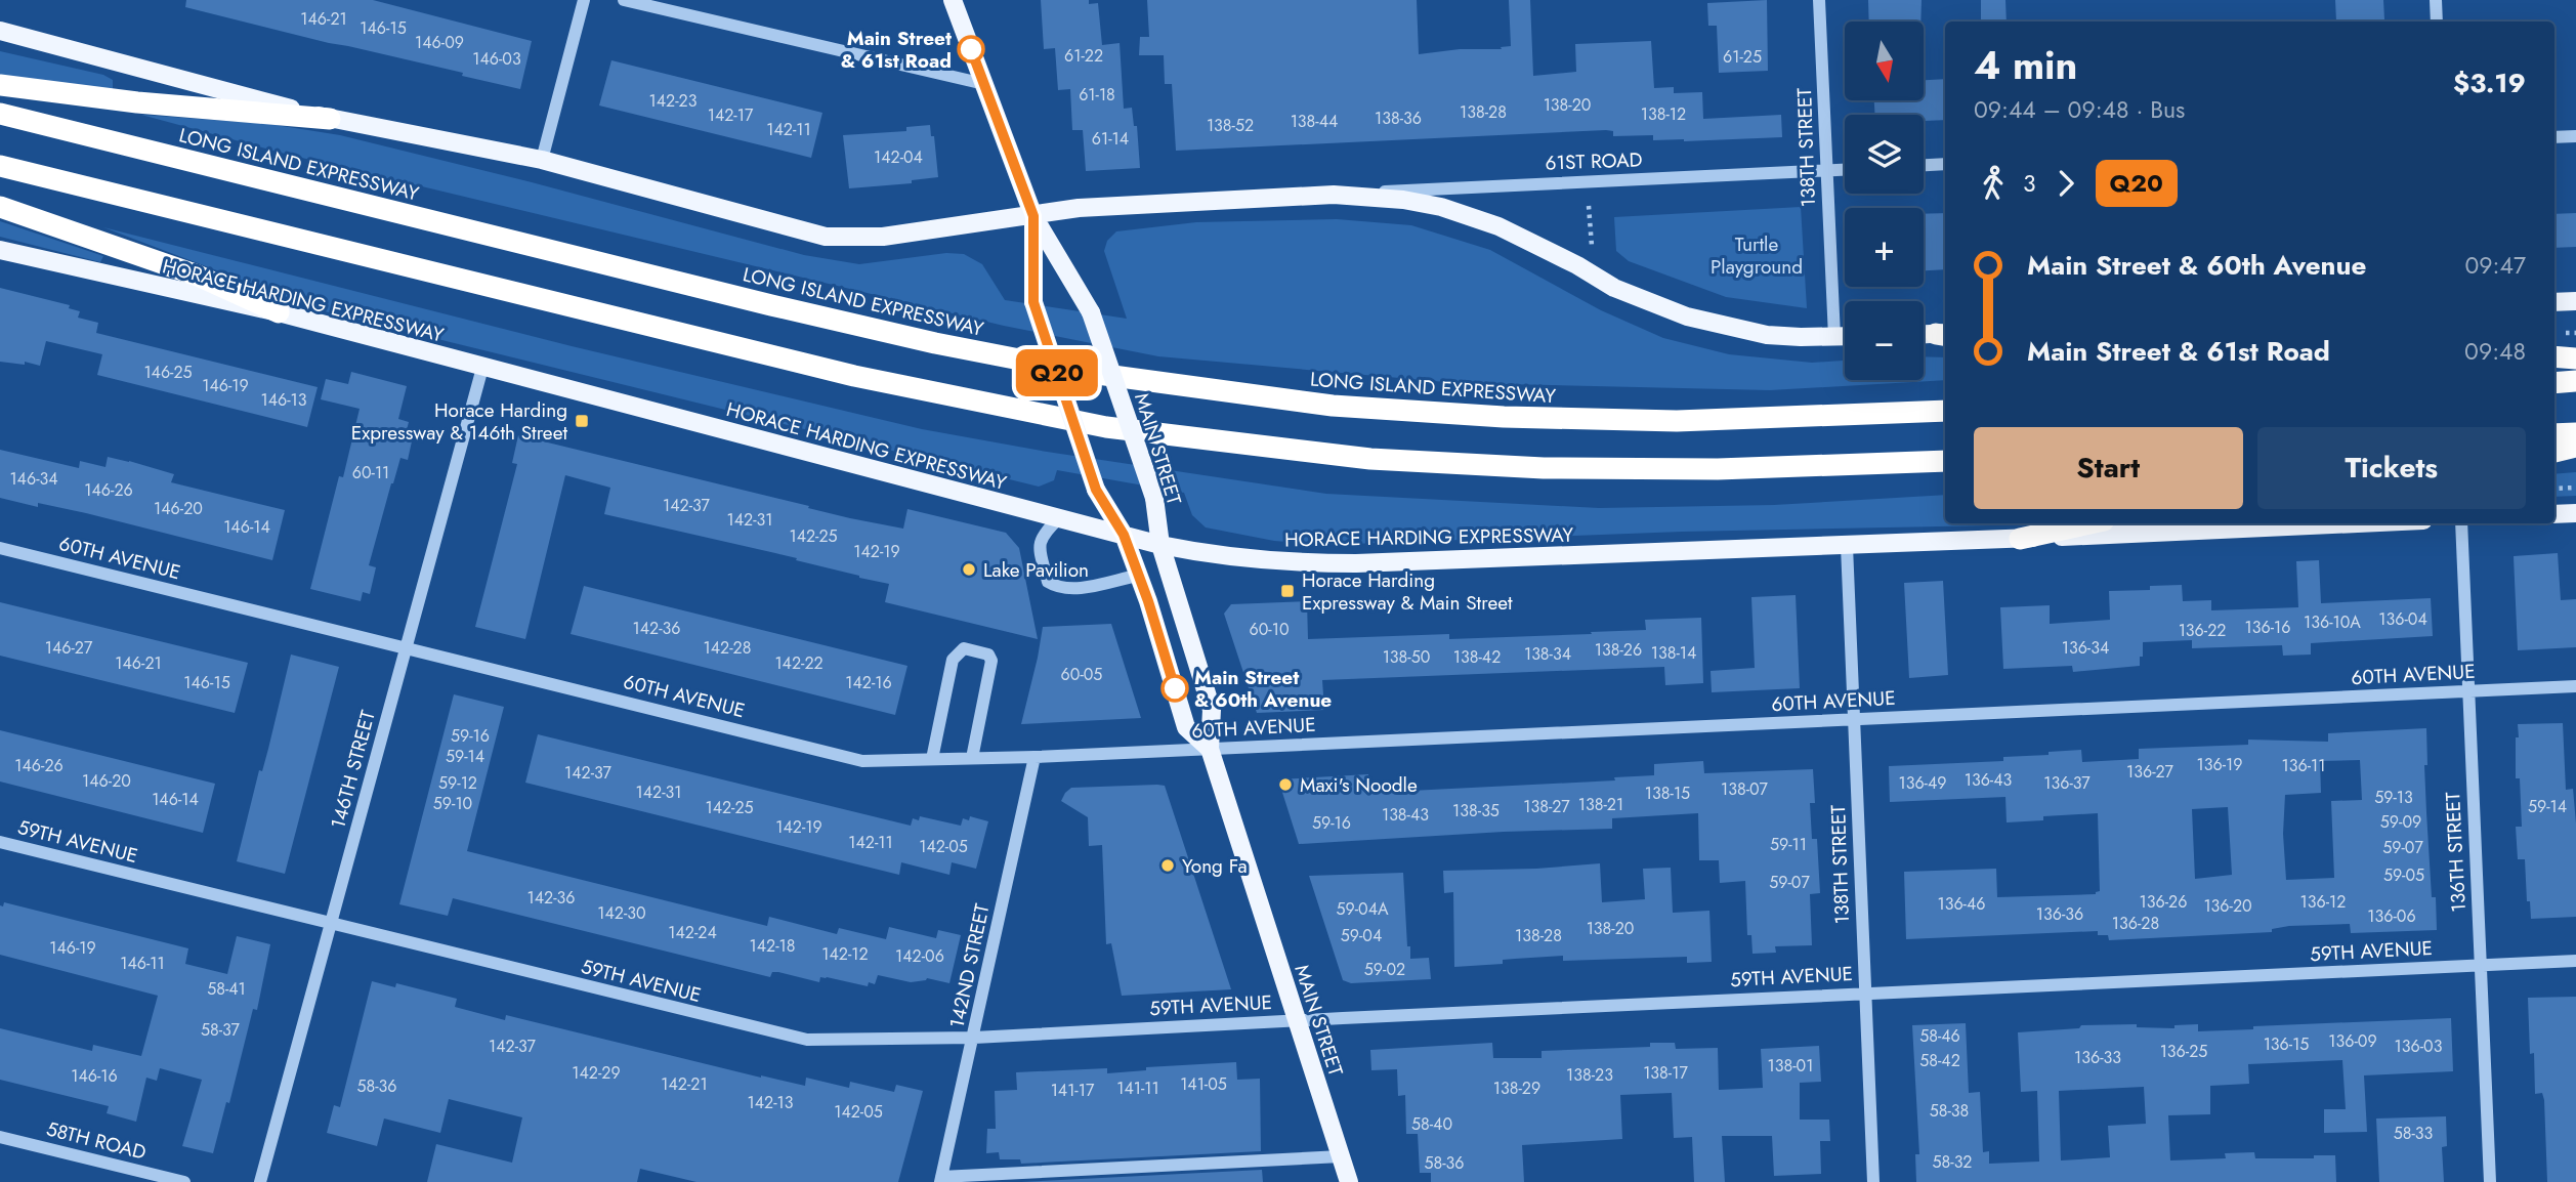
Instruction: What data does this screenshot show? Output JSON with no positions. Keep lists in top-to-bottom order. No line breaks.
{"streets":{"highway":["LONG ISLAND EXPRESSWAY"],"main road":["HORACE HARDING EXPRESSWAY","MAIN STREET"],"street":["138TH STREET","61ST ROAD","60TH AVENUE","146TH STREET","59TH AVENUE","136TH STREET","142ND STREET","58TH ROAD"]},"crossings":[["138TH STREET","61ST ROAD"],["138TH STREET","HORACE HARDING EXPRESSWAY"],["138TH STREET","60TH AVENUE"],["138TH STREET","59TH AVENUE"],["HORACE HARDING EXPRESSWAY","MAIN STREET"],["HORACE HARDING EXPRESSWAY","146TH STREET"],["MAIN STREET","60TH AVENUE"],["MAIN STREET","59TH AVENUE"],["60TH AVENUE","146TH STREET"],["60TH AVENUE","136TH STREET"],["60TH AVENUE","142ND STREET"],["146TH STREET","59TH AVENUE"],["59TH AVENUE","136TH STREET"],["59TH AVENUE","142ND STREET"]],"parks":["Turtle Playground"],"places":{"other":["Main Street & 61st Road","Lake Pavilion","Main Street & 60th Avenue","Maxi's Noodle","Yong Fa"],"transit":["Horace Harding Expressway & 146th Street","Horace Harding Expressway & Main Street"]},"lines":["bus line Q20"],"house_numbers":["146-21","146-15","146-09","61-22","61-25","146-03","61-18","142-23","138-20","138-28","138-12","142-17","138-36","138-44","138-52","142-11","61-14","142-04","146-25","146-19","146-13","60-11","146-34","146-26","142-37","146-20","142-31","146-14","142-25","142-19","136-04","136-10A","136-16","142-36","60-10","136-22","146-27","142-28","136-34","138-26","138-14","138-34","138-50","138-42","146-21","142-22","60-05","146-15","142-16","59-16","59-14","136-19","146-26","136-11","136-27","142-37","136-43","146-20","59-12","136-49","136-37","138-07","142-31","138-15","59-13","146-14","59-10","138-21","138-27","59-14","142-25","138-35","138-43","59-09","59-16","142-19","142-11","59-11","142-05","59-07","59-05","59-07","142-36","136-26","136-12","136-46","136-20","59-04A","142-30","136-36","136-06","136-28","138-20","142-24","59-04","138-28","142-18","146-19","142-12","142-06","146-11","59-02","58-41","58-37","58-46","136-09","136-15","142-37","136-03","136-25","136-33","58-42","138-01","142-29","138-17","138-23","146-16","142-21","141-05","58-36","141-11","138-29","141-17","142-13","58-38","142-05","58-40","58-33","58-32","58-36"],"north":"bottom","page":{"on_map":"Q20","map_buttons":["+","−"],"heading":["4 min","09:44 – 09:48 · Bus","$3.19"],"legs":["3","Q20"],"list":[{"name":"Main Street & 60th Avenue","value":"09:47"},{"name":"Main Street & 61st Road","value":"09:48"}],"buttons":["Start","Tickets"]}}
